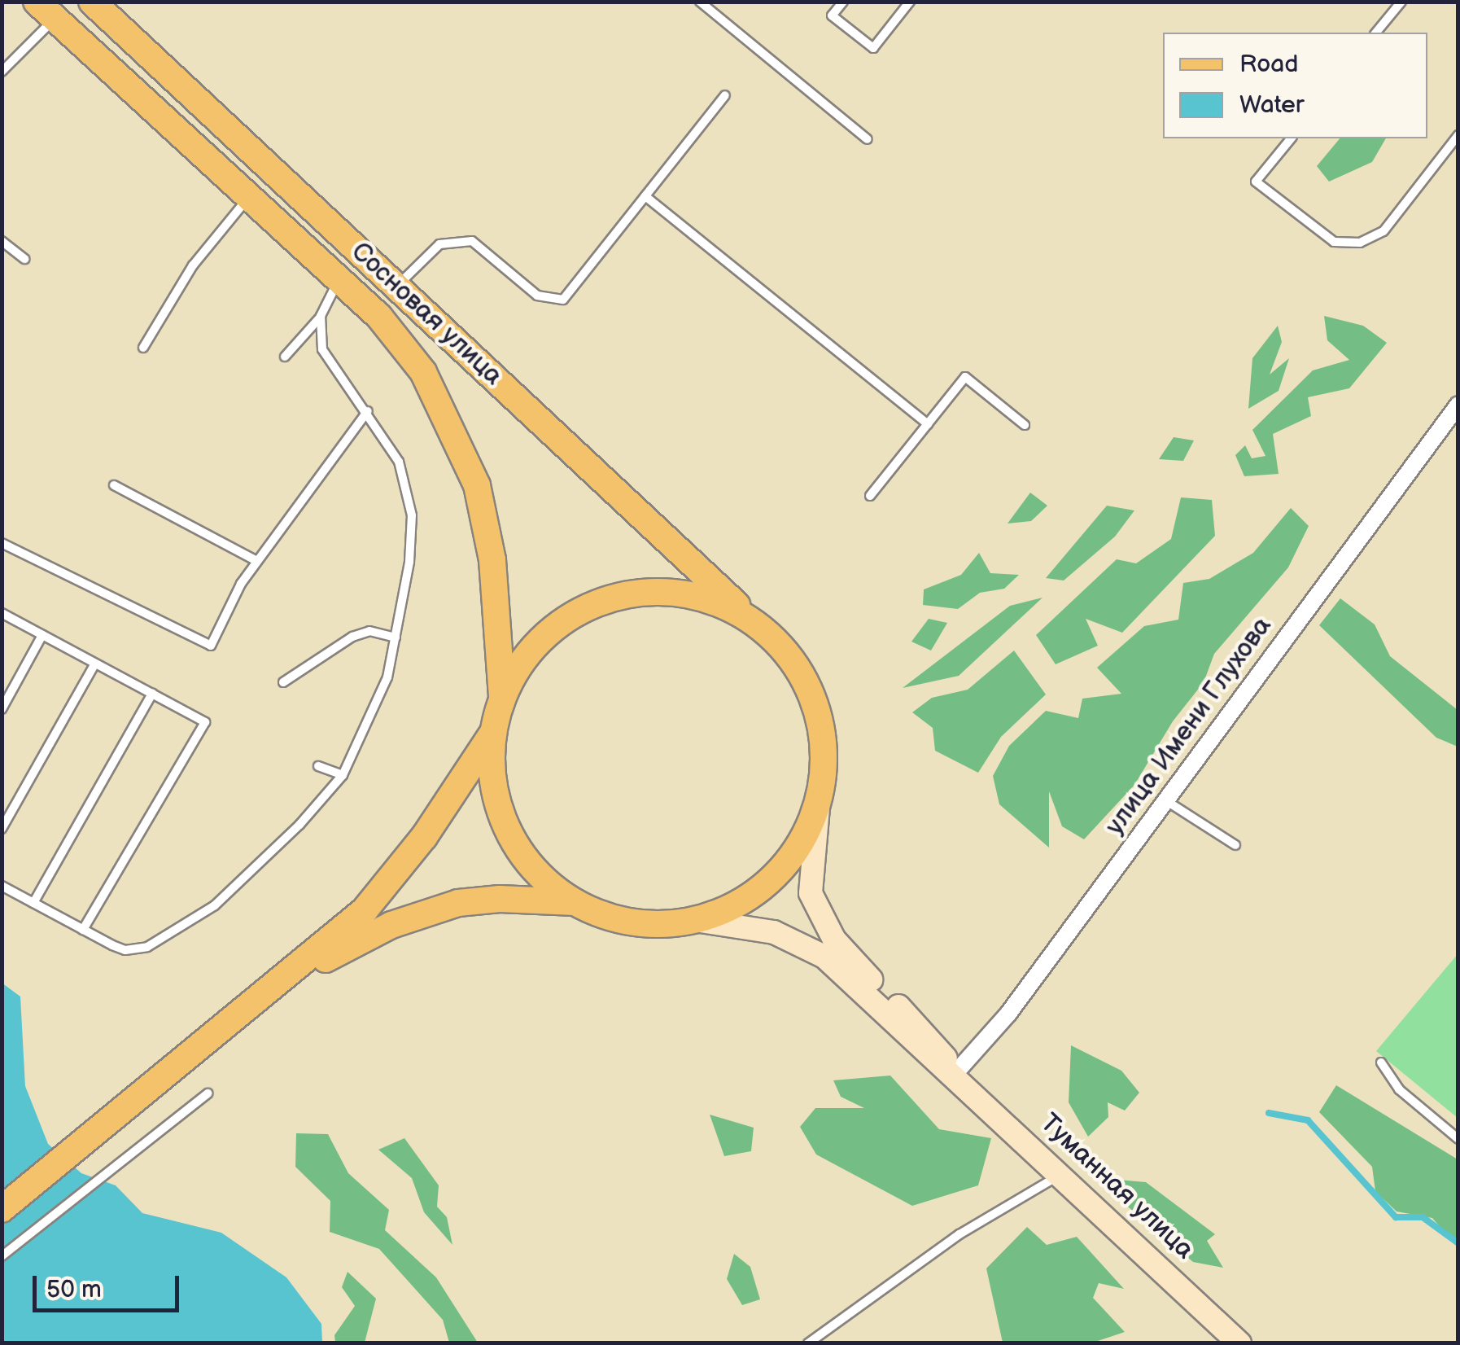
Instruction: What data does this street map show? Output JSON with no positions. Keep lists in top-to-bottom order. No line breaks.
{"streets":{"main road":["Сосновая улица"],"street":["улица Имени Глухова","Туманная улица"]},"crossings":[["улица Имени Глухова","Туманная улица"]],"legend":["Road","Water"],"scale_bar":"50 m"}
